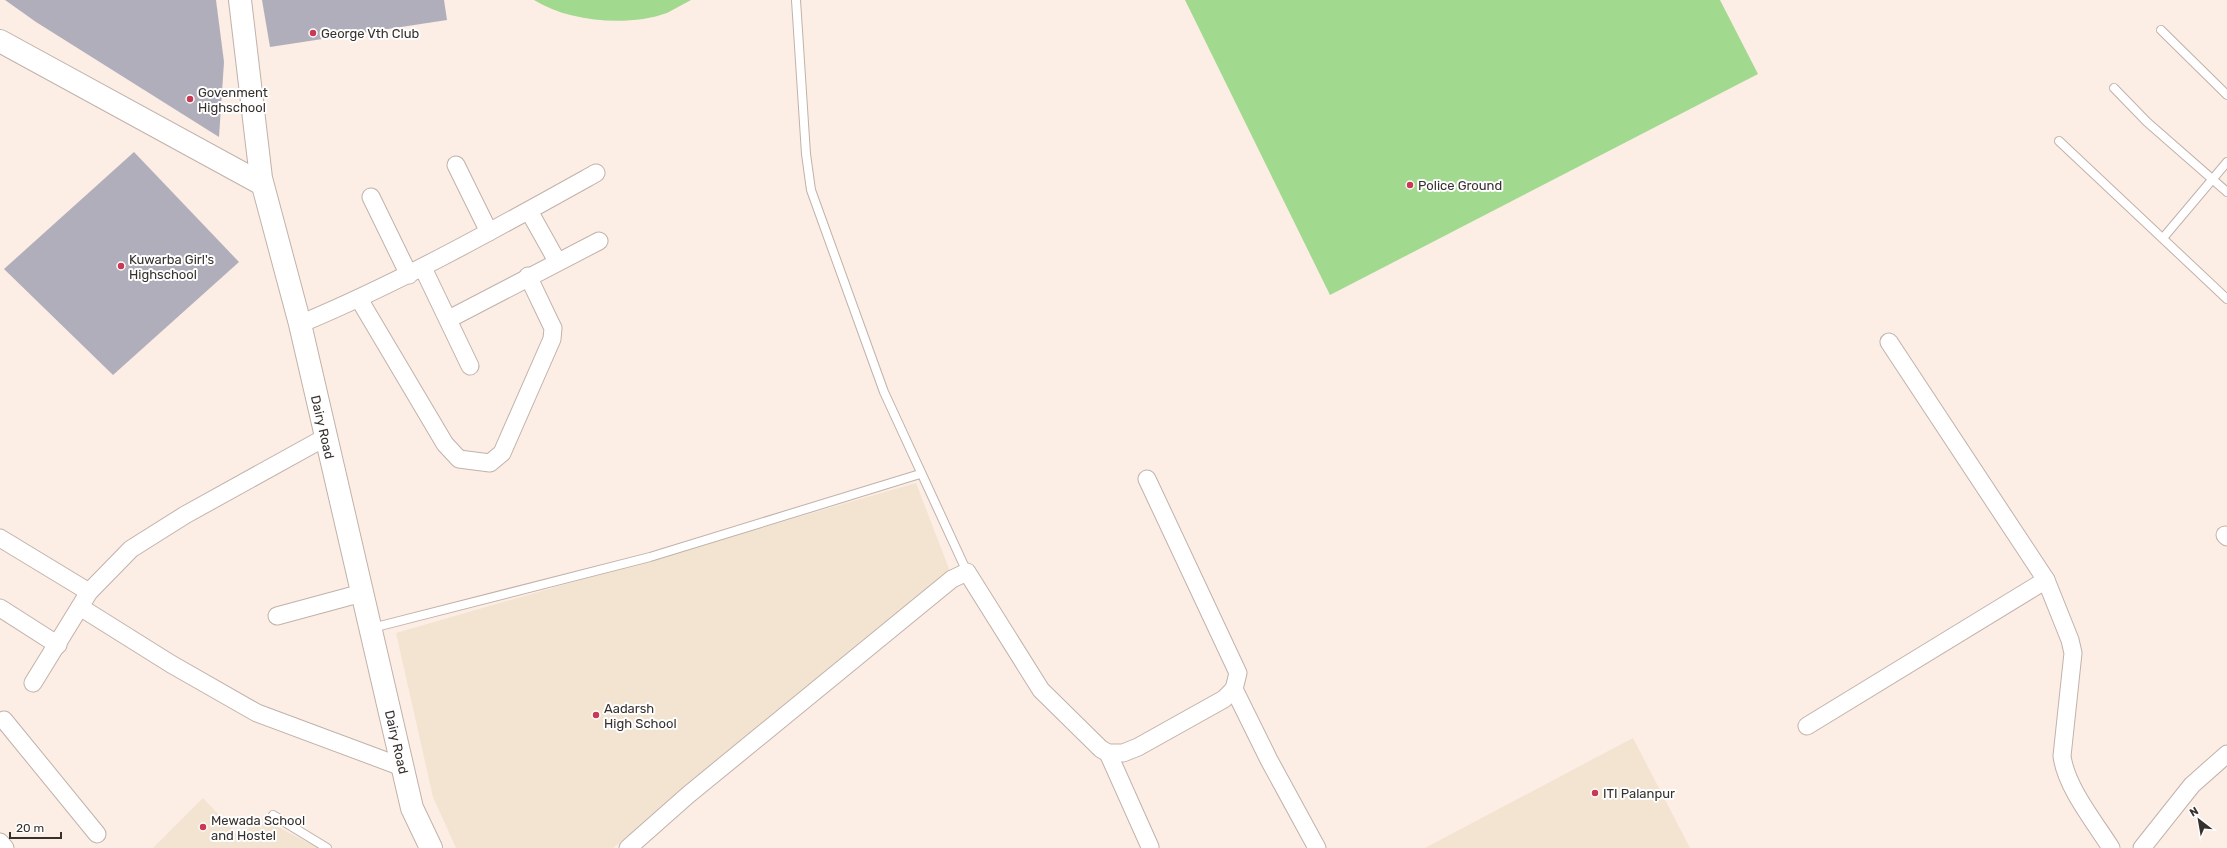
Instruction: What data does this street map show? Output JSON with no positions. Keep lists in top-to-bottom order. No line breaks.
{"streets":{"street":["Dairy Road"]},"places":["George Vth Club","Govenment Highschool","Police Ground","Kuwarba Girl's Highschool","Aadarsh High School","ITI Palanpur","Mewada School and Hostel"],"scale_bar":"20 m","north":"top left"}
